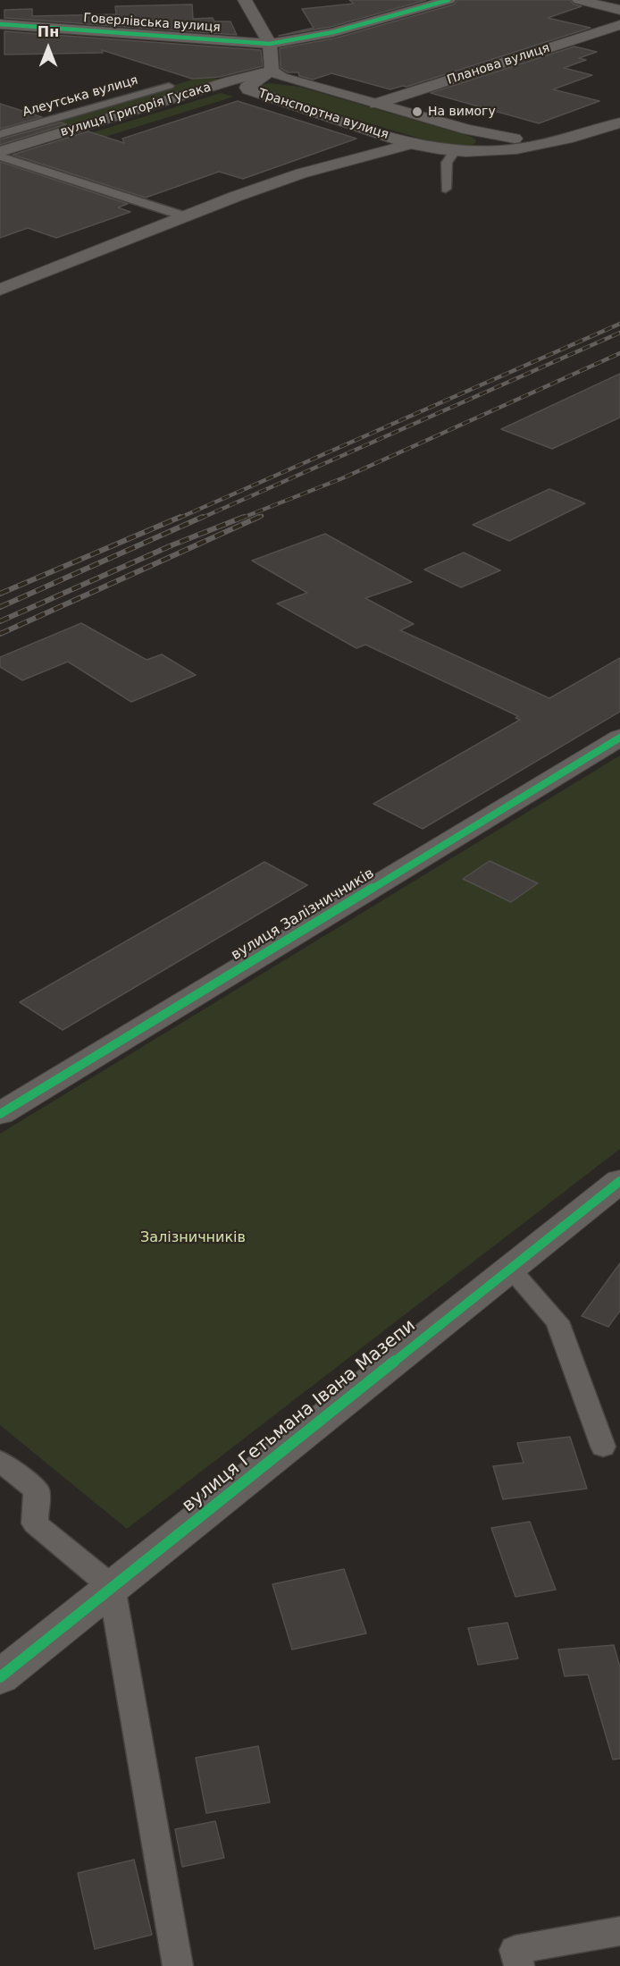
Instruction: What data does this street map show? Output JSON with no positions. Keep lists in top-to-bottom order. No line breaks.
{"streets":{"street":["Говерлівська вулиця","Планова вулиця","вулиця Григорія Гусака","Транспортна вулиця","вулиця Залізничників","вулиця Гетьмана Івана Мазепи"],"lane":["Алеутська вулиця"]},"crossings":[["Планова вулиця","Транспортна вулиця"],["вулиця Григорія Гусака","Транспортна вулиця"]],"parks":["Залізничників"],"places":["На вимогу"],"north":"top"}
